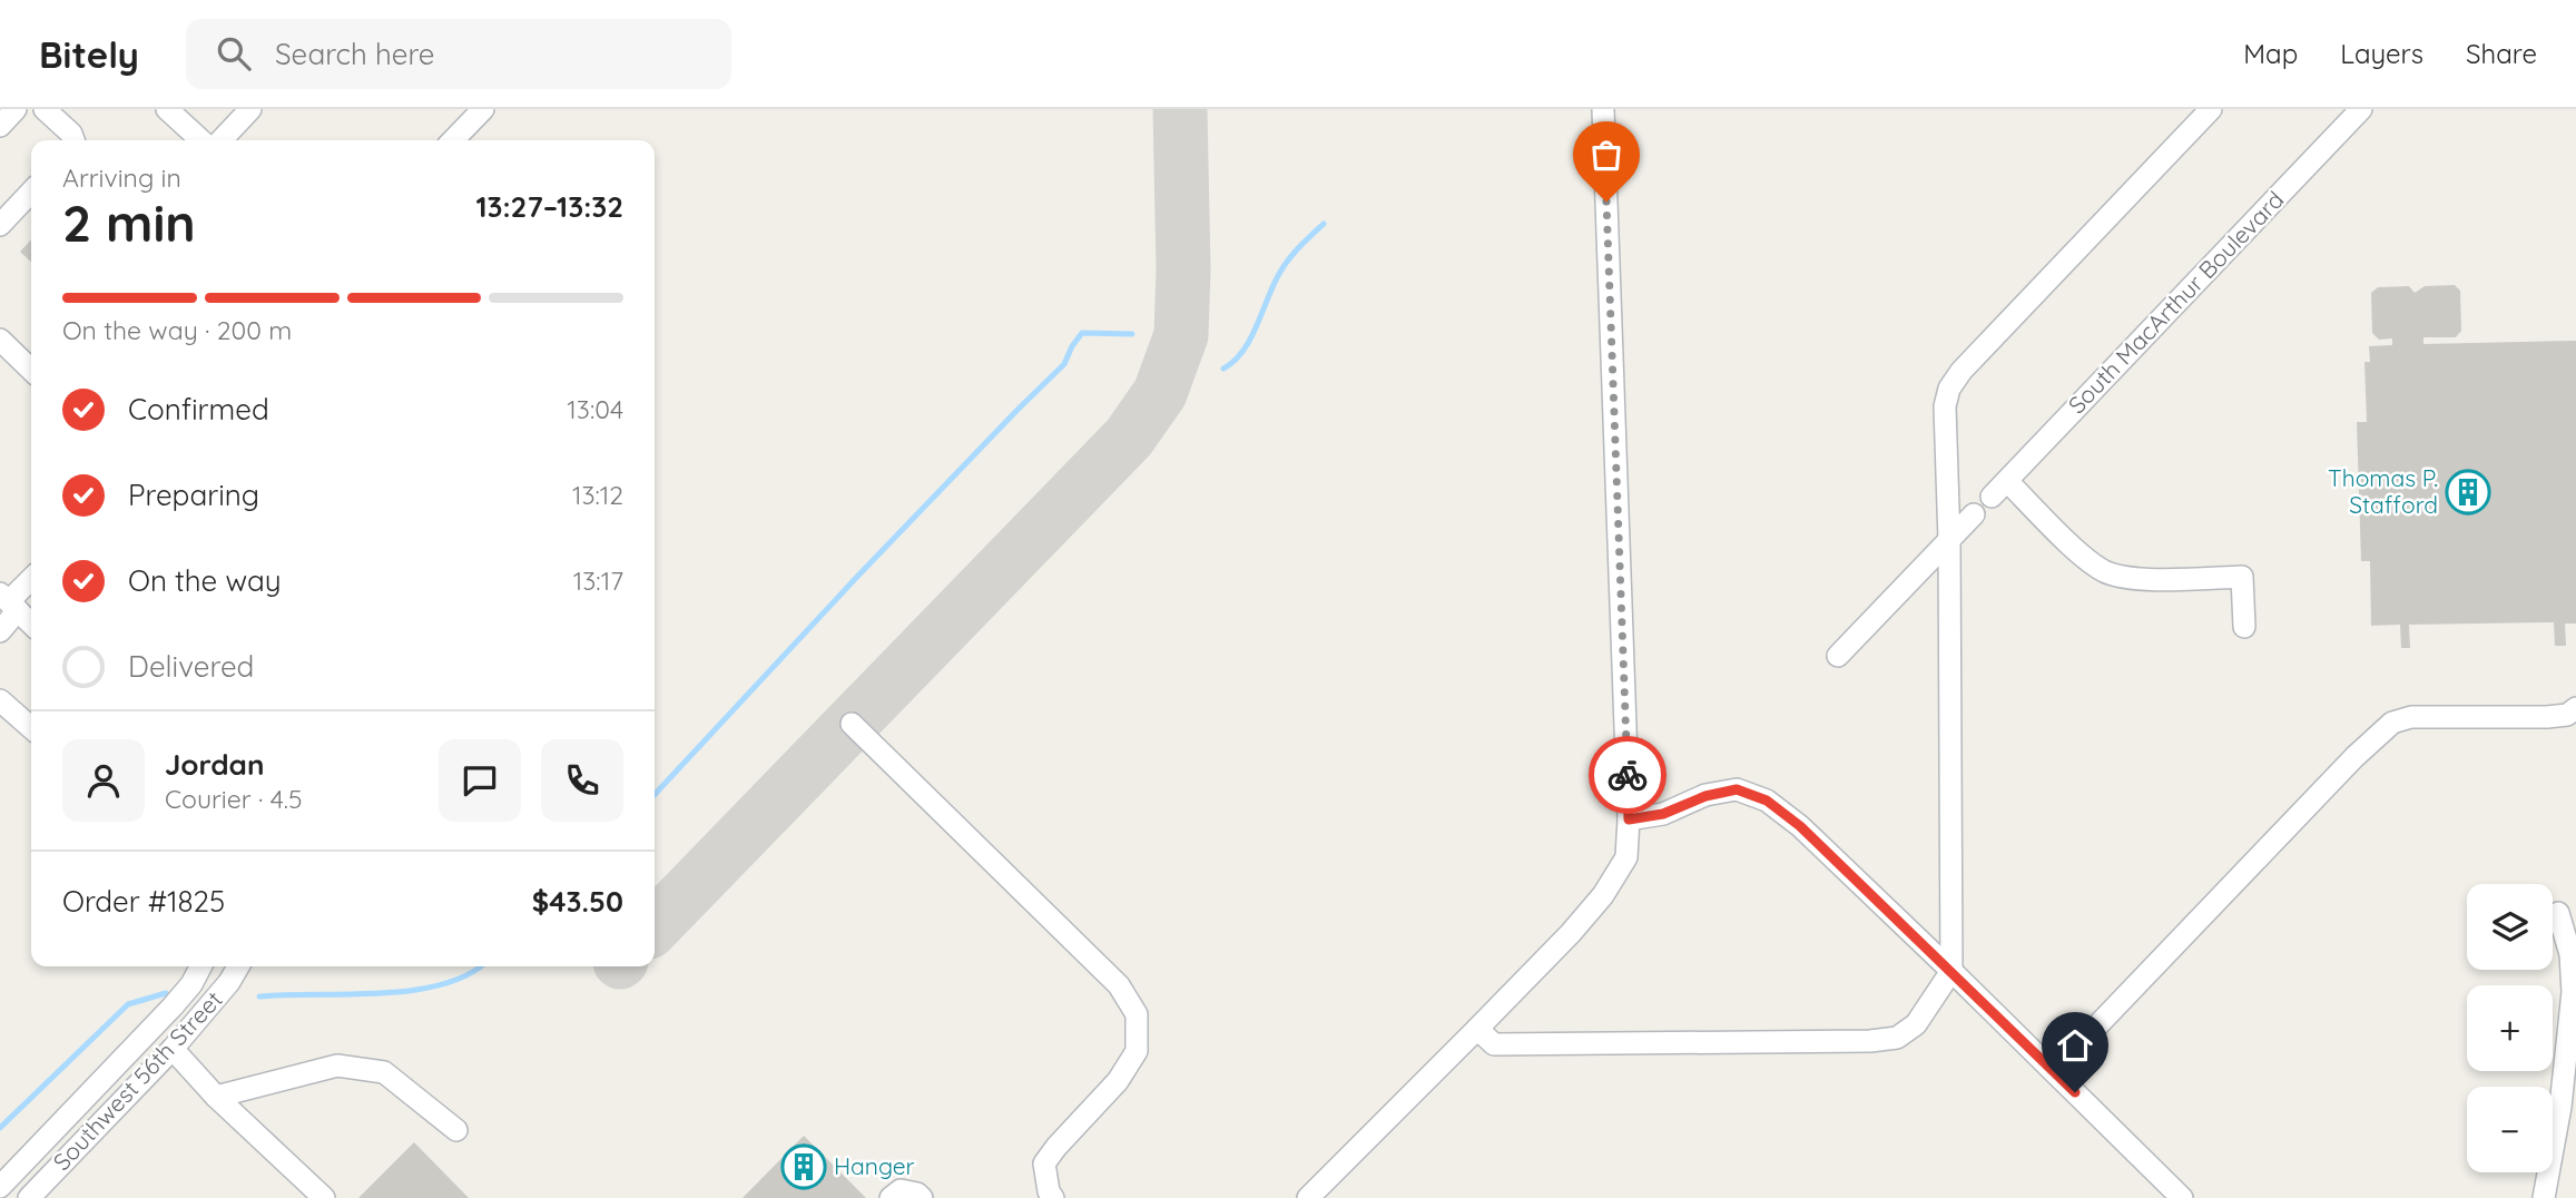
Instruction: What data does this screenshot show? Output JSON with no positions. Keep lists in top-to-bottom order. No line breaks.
{"streets":{"street":["South MacArthur Boulevard","Southwest 56th Street"]},"places":{"building":["Thomas P. Stafford","Hanger"]},"page":{"header":"Bitely","search":"Search here","nav":["Map","Layers","Share"],"heading":["2 min","Arriving in","13:27–13:32"],"panel":["Jordan","Courier · 4.5","Order #1825","$43.50"],"bar":"On the way · 200 m","list":[["Confirmed","13:04"],["Preparing","13:12"],["On the way","13:17"],"Delivered"],"map_buttons":["+","−"]}}
